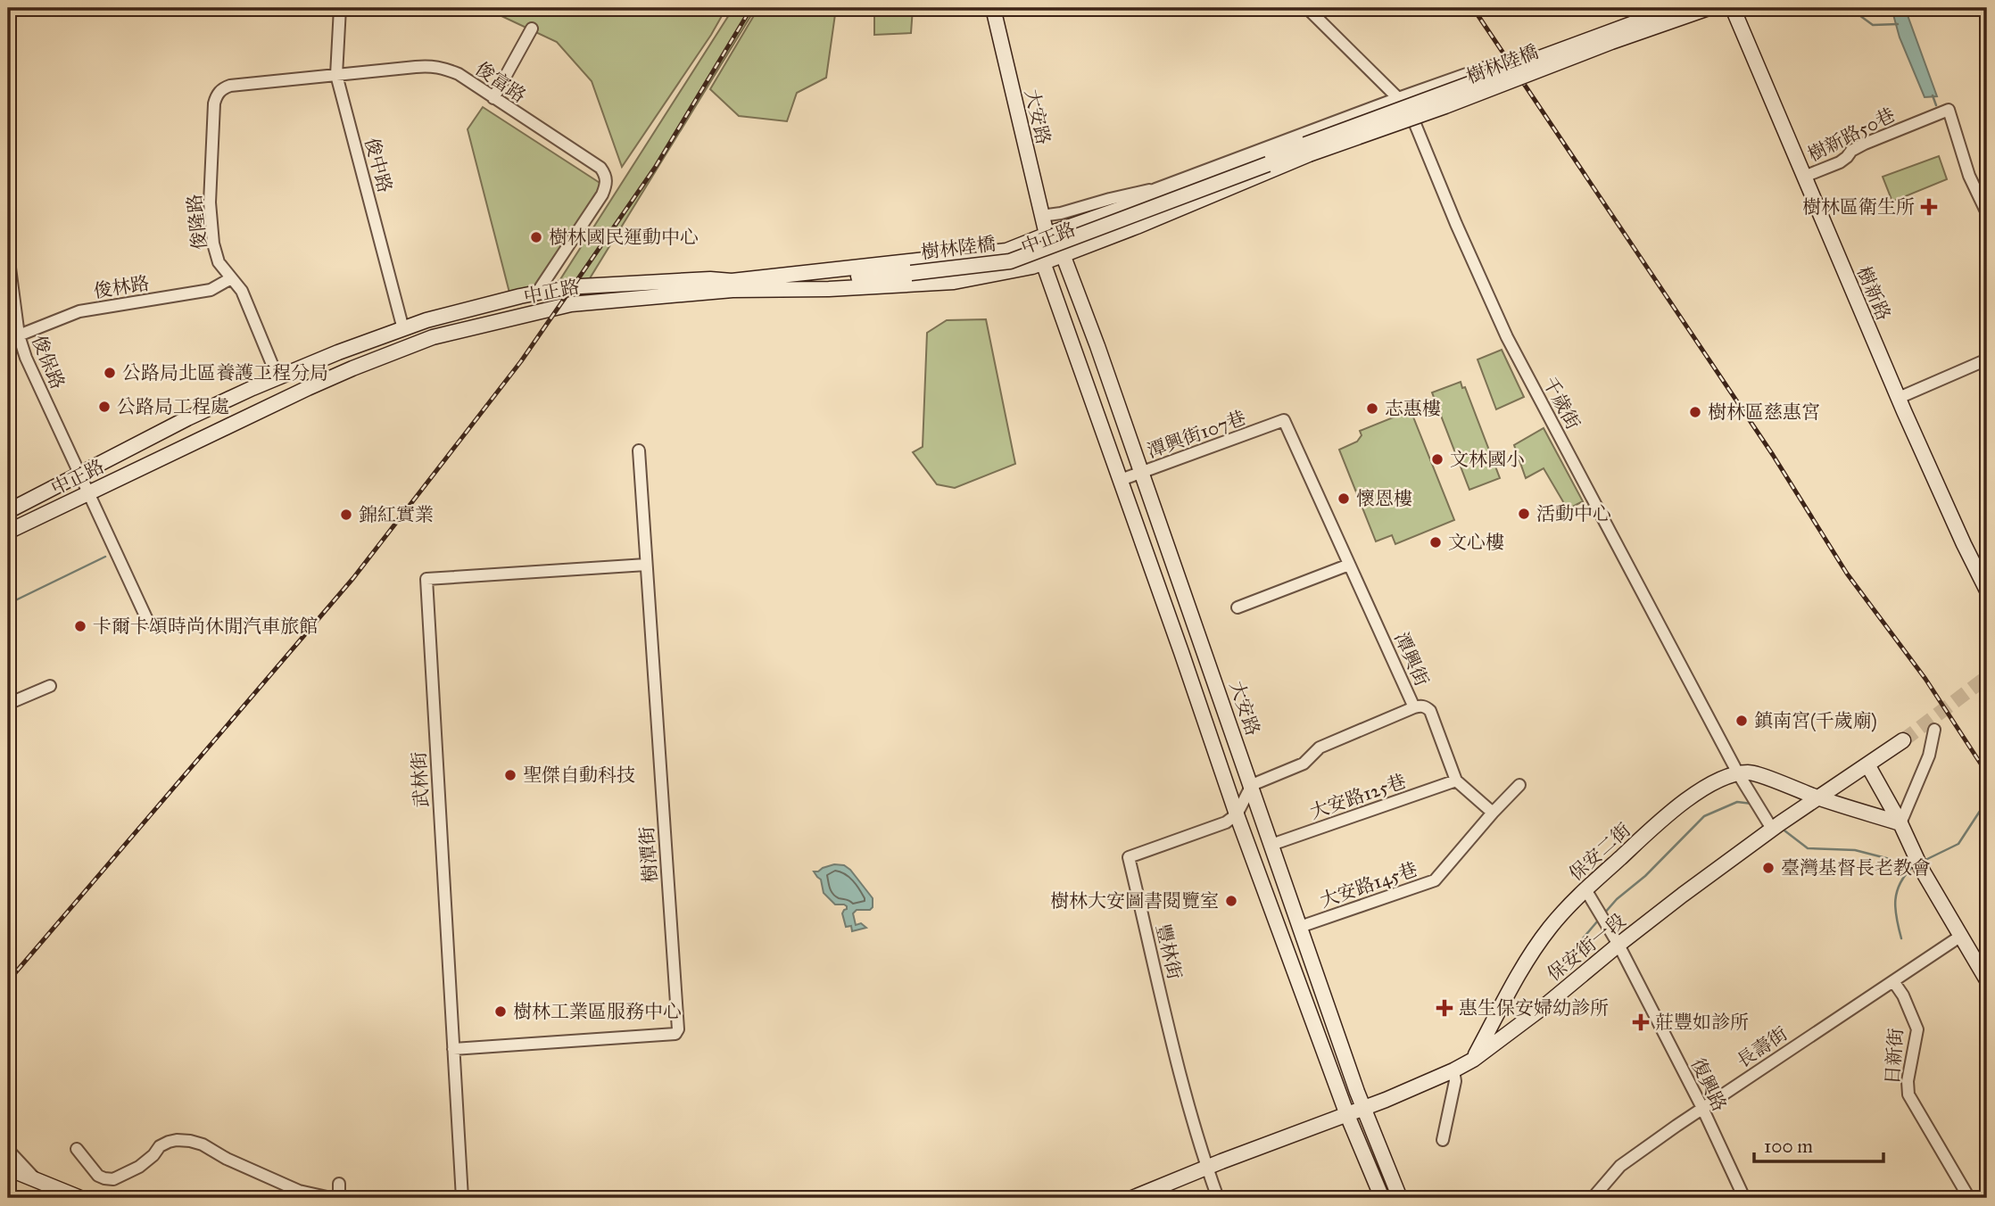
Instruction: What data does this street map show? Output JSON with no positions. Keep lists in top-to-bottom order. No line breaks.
{"streets":{"main road":["樹林陸橋","大安路","中正路","樹新路","保安二街","保安街一段"],"street":["俊富路","樹新路50巷","俊中路","俊隆路","俊林路","俊保路","千歲街","潭興街107巷","潭興街","武林街","大安路125巷","樹潭街","大安路145巷","豐林街","長壽街","日新街","復興路"]},"crossings":[["樹林陸橋","中正路"],["俊富路","俊中路"],["俊富路","俊隆路"],["俊富路","中正路"],["大安路","中正路"],["大安路","潭興街107巷"],["大安路","大安路125巷"],["大安路","大安路145巷"],["大安路","保安街一段"],["大安路","豐林街"],["樹新路50巷","樹新路"],["俊中路","中正路"],["俊隆路","中正路"],["俊隆路","俊林路"],["中正路","俊保路"],["俊林路","俊保路"],["千歲街","保安二街"],["千歲街","保安街一段"],["潭興街107巷","潭興街"],["潭興街","大安路125巷"],["潭興街","大安路145巷"],["武林街","樹潭街"],["保安二街","保安街一段"],["保安二街","復興路"],["保安街一段","豐林街"],["保安街一段","復興路"],["長壽街","日新街"],["長壽街","復興路"]],"places":{"health":["樹林區衛生所","惠生保安婦幼診所","莊豐如診所"],"other":["樹林國民運動中心","公路局北區養護工程分局","公路局工程處","志惠樓","樹林區慈惠宮","文林國小","懷恩樓","活動中心","錦紅實業","文心樓","卡爾卡頌時尚休閒汽車旅館","鎮南宮(千歲廟)","聖傑自動科技","臺灣基督長老教會","樹林大安圖書閱覽室","樹林工業區服務中心"]},"scale_bar":"100 m"}
